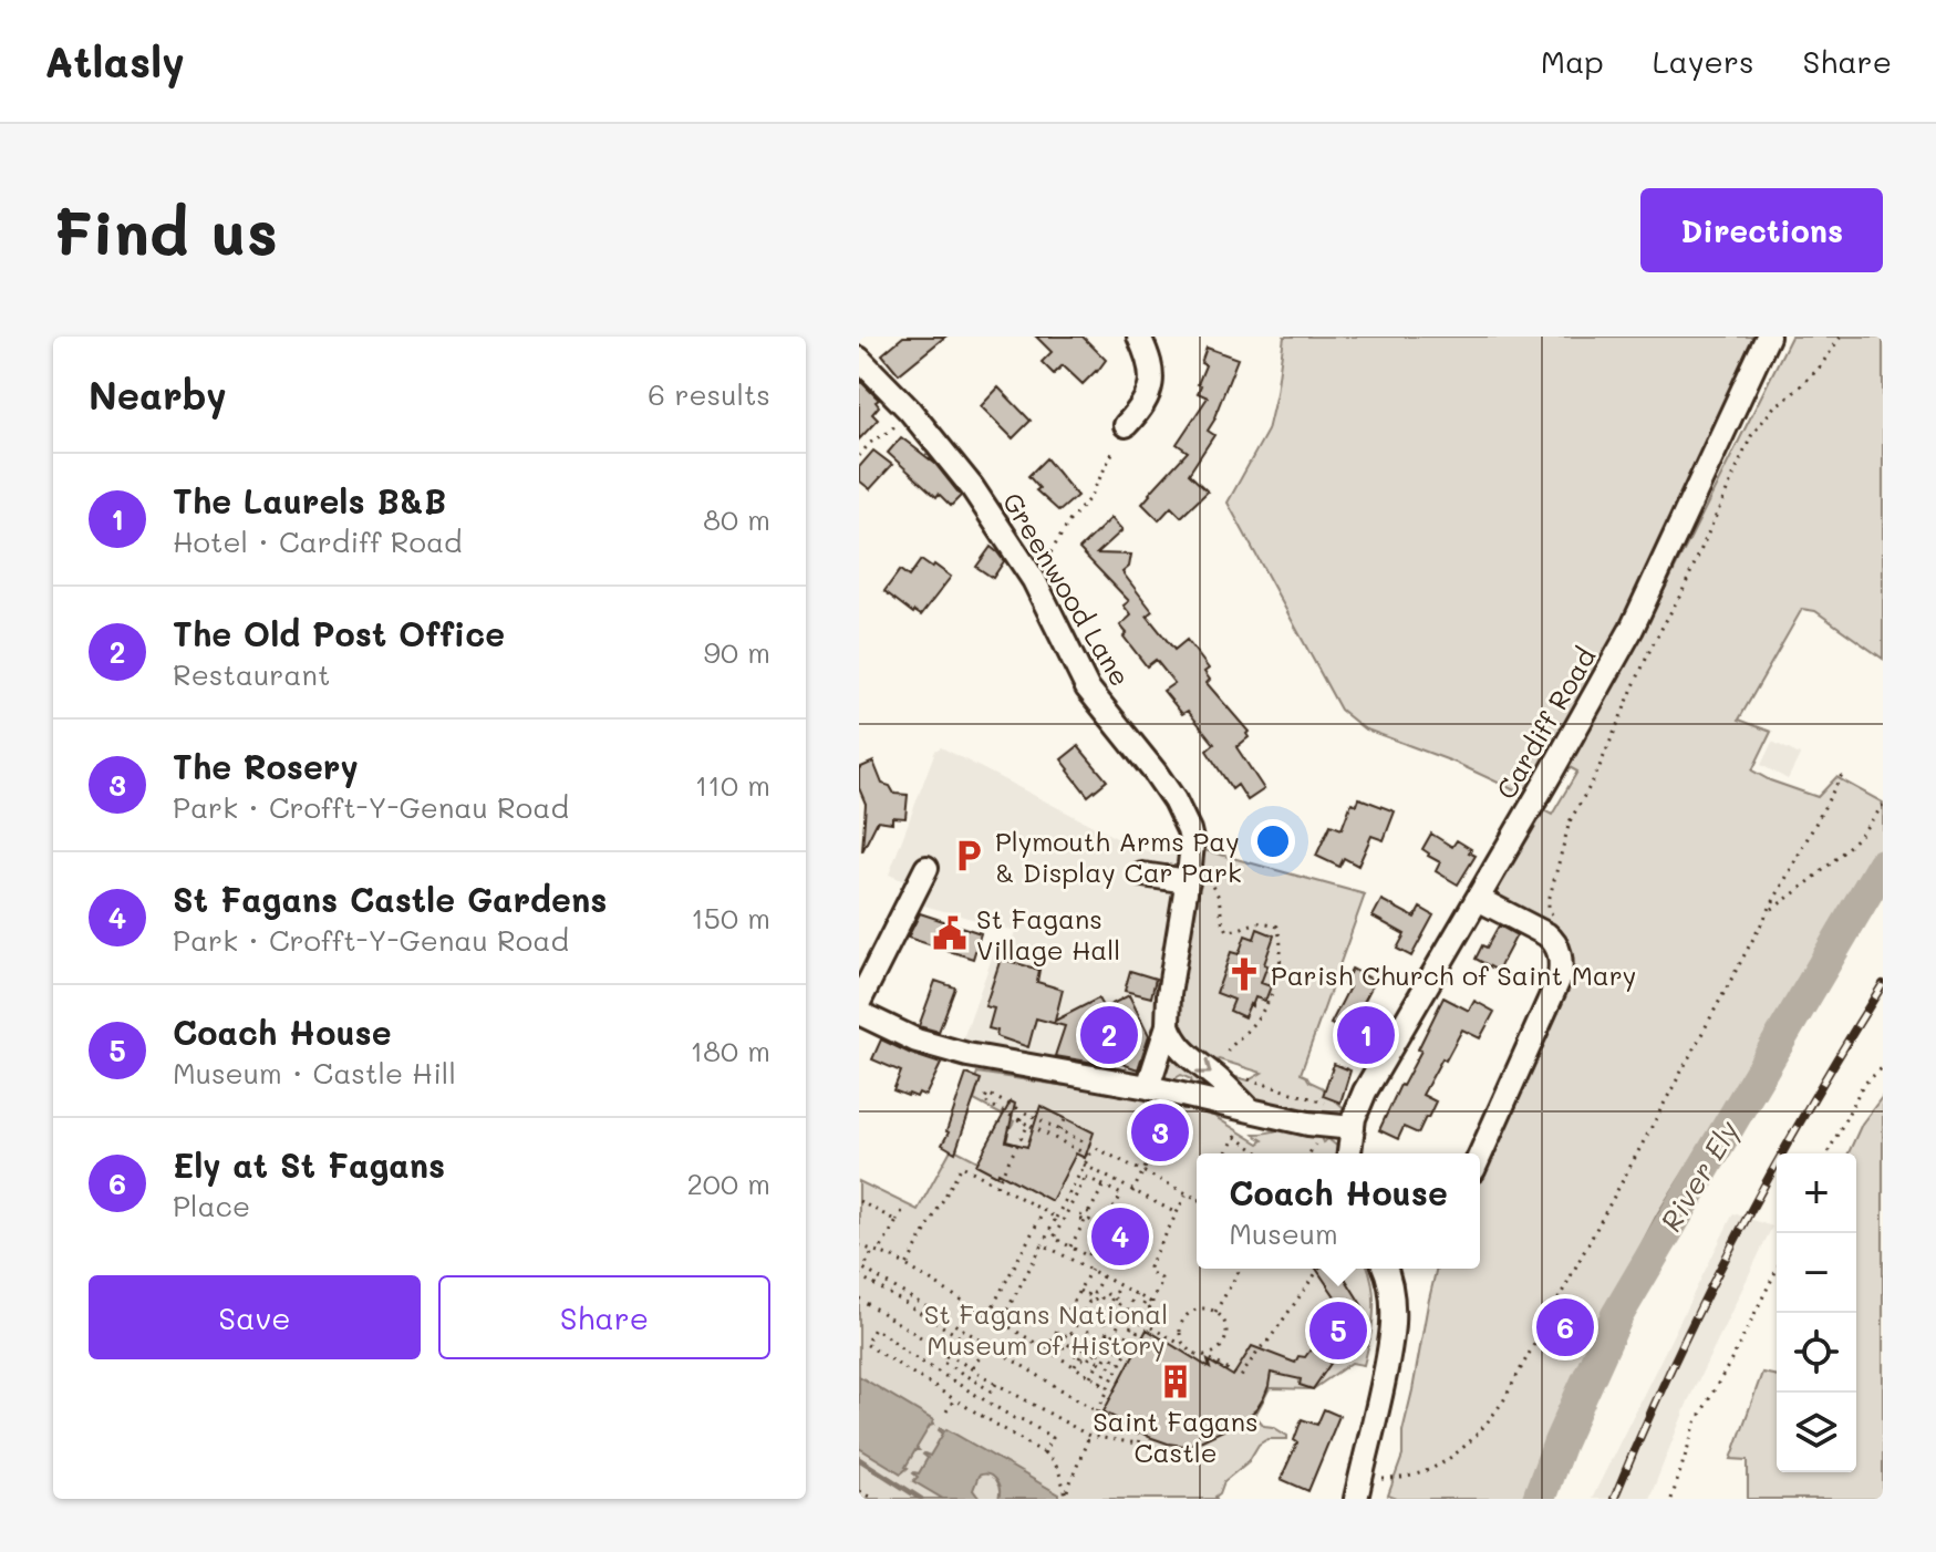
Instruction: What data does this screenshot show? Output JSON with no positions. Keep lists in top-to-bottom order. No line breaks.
{"streets":{"street":["Greenwood Lane","Cardiff Road"]},"water":["River Ely"],"parks":["St Fagans National Museum of History"],"places":{"parking":["Plymouth Arms Pay & Display Car Park"],"public building":["St Fagans Village Hall"],"church":["Parish Church of Saint Mary"],"building":["Saint Fagans Castle"]},"page":{"header":"Atlasly","nav":["Map","Layers","Share"],"buttons":["Directions",["Save","Share"]],"title":"Find us","heading":["Nearby","6 results"],"list":[{"mark":"1","name":"The Laurels B&B","note":"Hotel · Cardiff Road","value":"80 m"},{"mark":"2","name":"The Old Post Office","note":"Restaurant","value":"90 m"},{"mark":"3","name":"The Rosery","note":"Park · Crofft-Y-Genau Road","value":"110 m"},{"mark":"4","name":"St Fagans Castle Gardens","note":"Park · Crofft-Y-Genau Road","value":"150 m"},{"mark":"5","name":"Coach House","note":"Museum · Castle Hill","value":"180 m"},{"mark":"6","name":"Ely at St Fagans","note":"Place","value":"200 m"}],"pins":["1","2","3","4","6","5"],"map_buttons":["+","−"],"popup":["Coach House","Museum"]}}
